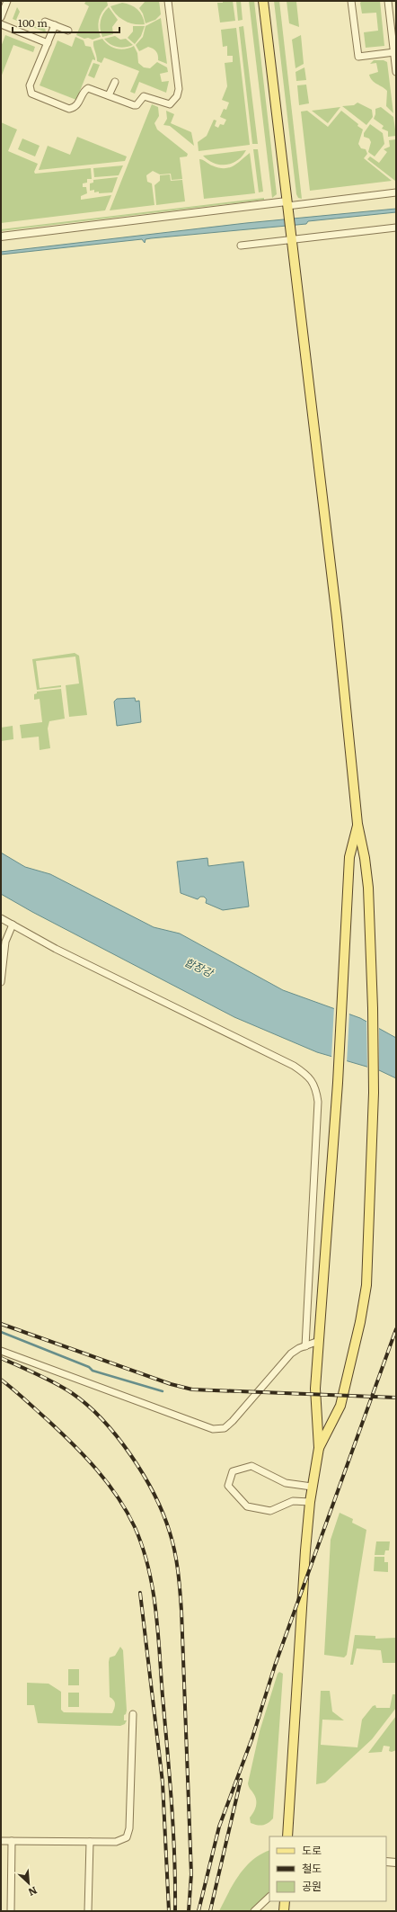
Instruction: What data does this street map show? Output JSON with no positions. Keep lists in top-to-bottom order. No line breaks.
{"water":["합장강"],"legend":["도로","철도","공원"],"scale_bar":"100 m","north":"bottom right"}
